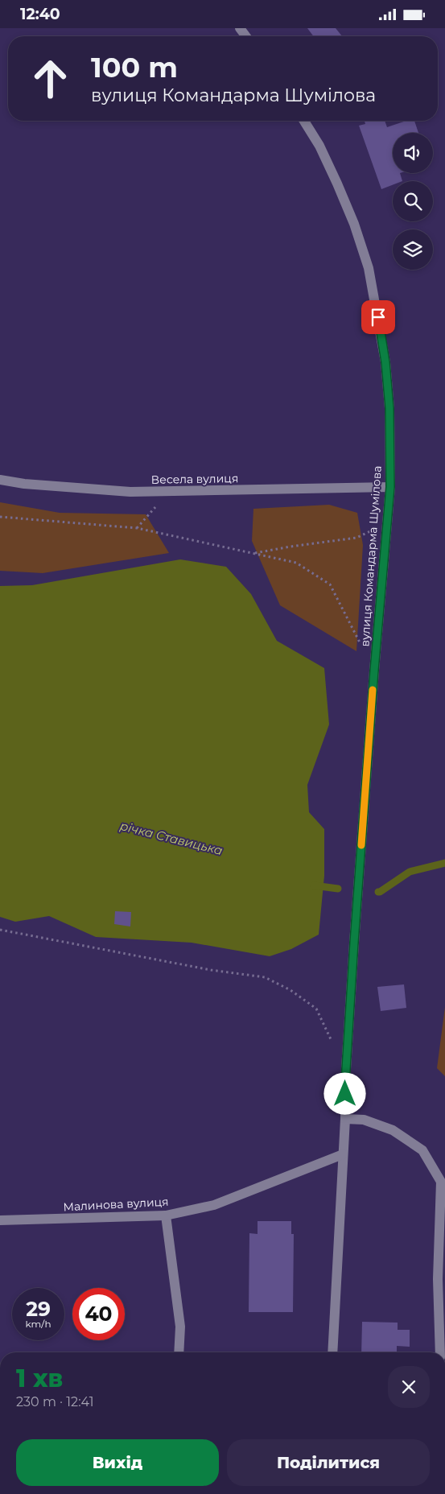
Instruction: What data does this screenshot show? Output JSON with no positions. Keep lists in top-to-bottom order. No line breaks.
{"streets":{"street":["Весела вулиця","вулиця Командарма Шумілова","Малинова вулиця"]},"crossings":[["Весела вулиця","вулиця Командарма Шумілова"],["вулиця Командарма Шумілова","Малинова вулиця"]],"water":["річка Ставицька"],"page":{"status":"12:40","turn":["100 m","вулиця Командарма Шумілова"],"speed":"29 km/h","limit":"40","heading":["1 хв","230 m · 12:41"],"buttons":["Вихід","Поділитися"]}}
